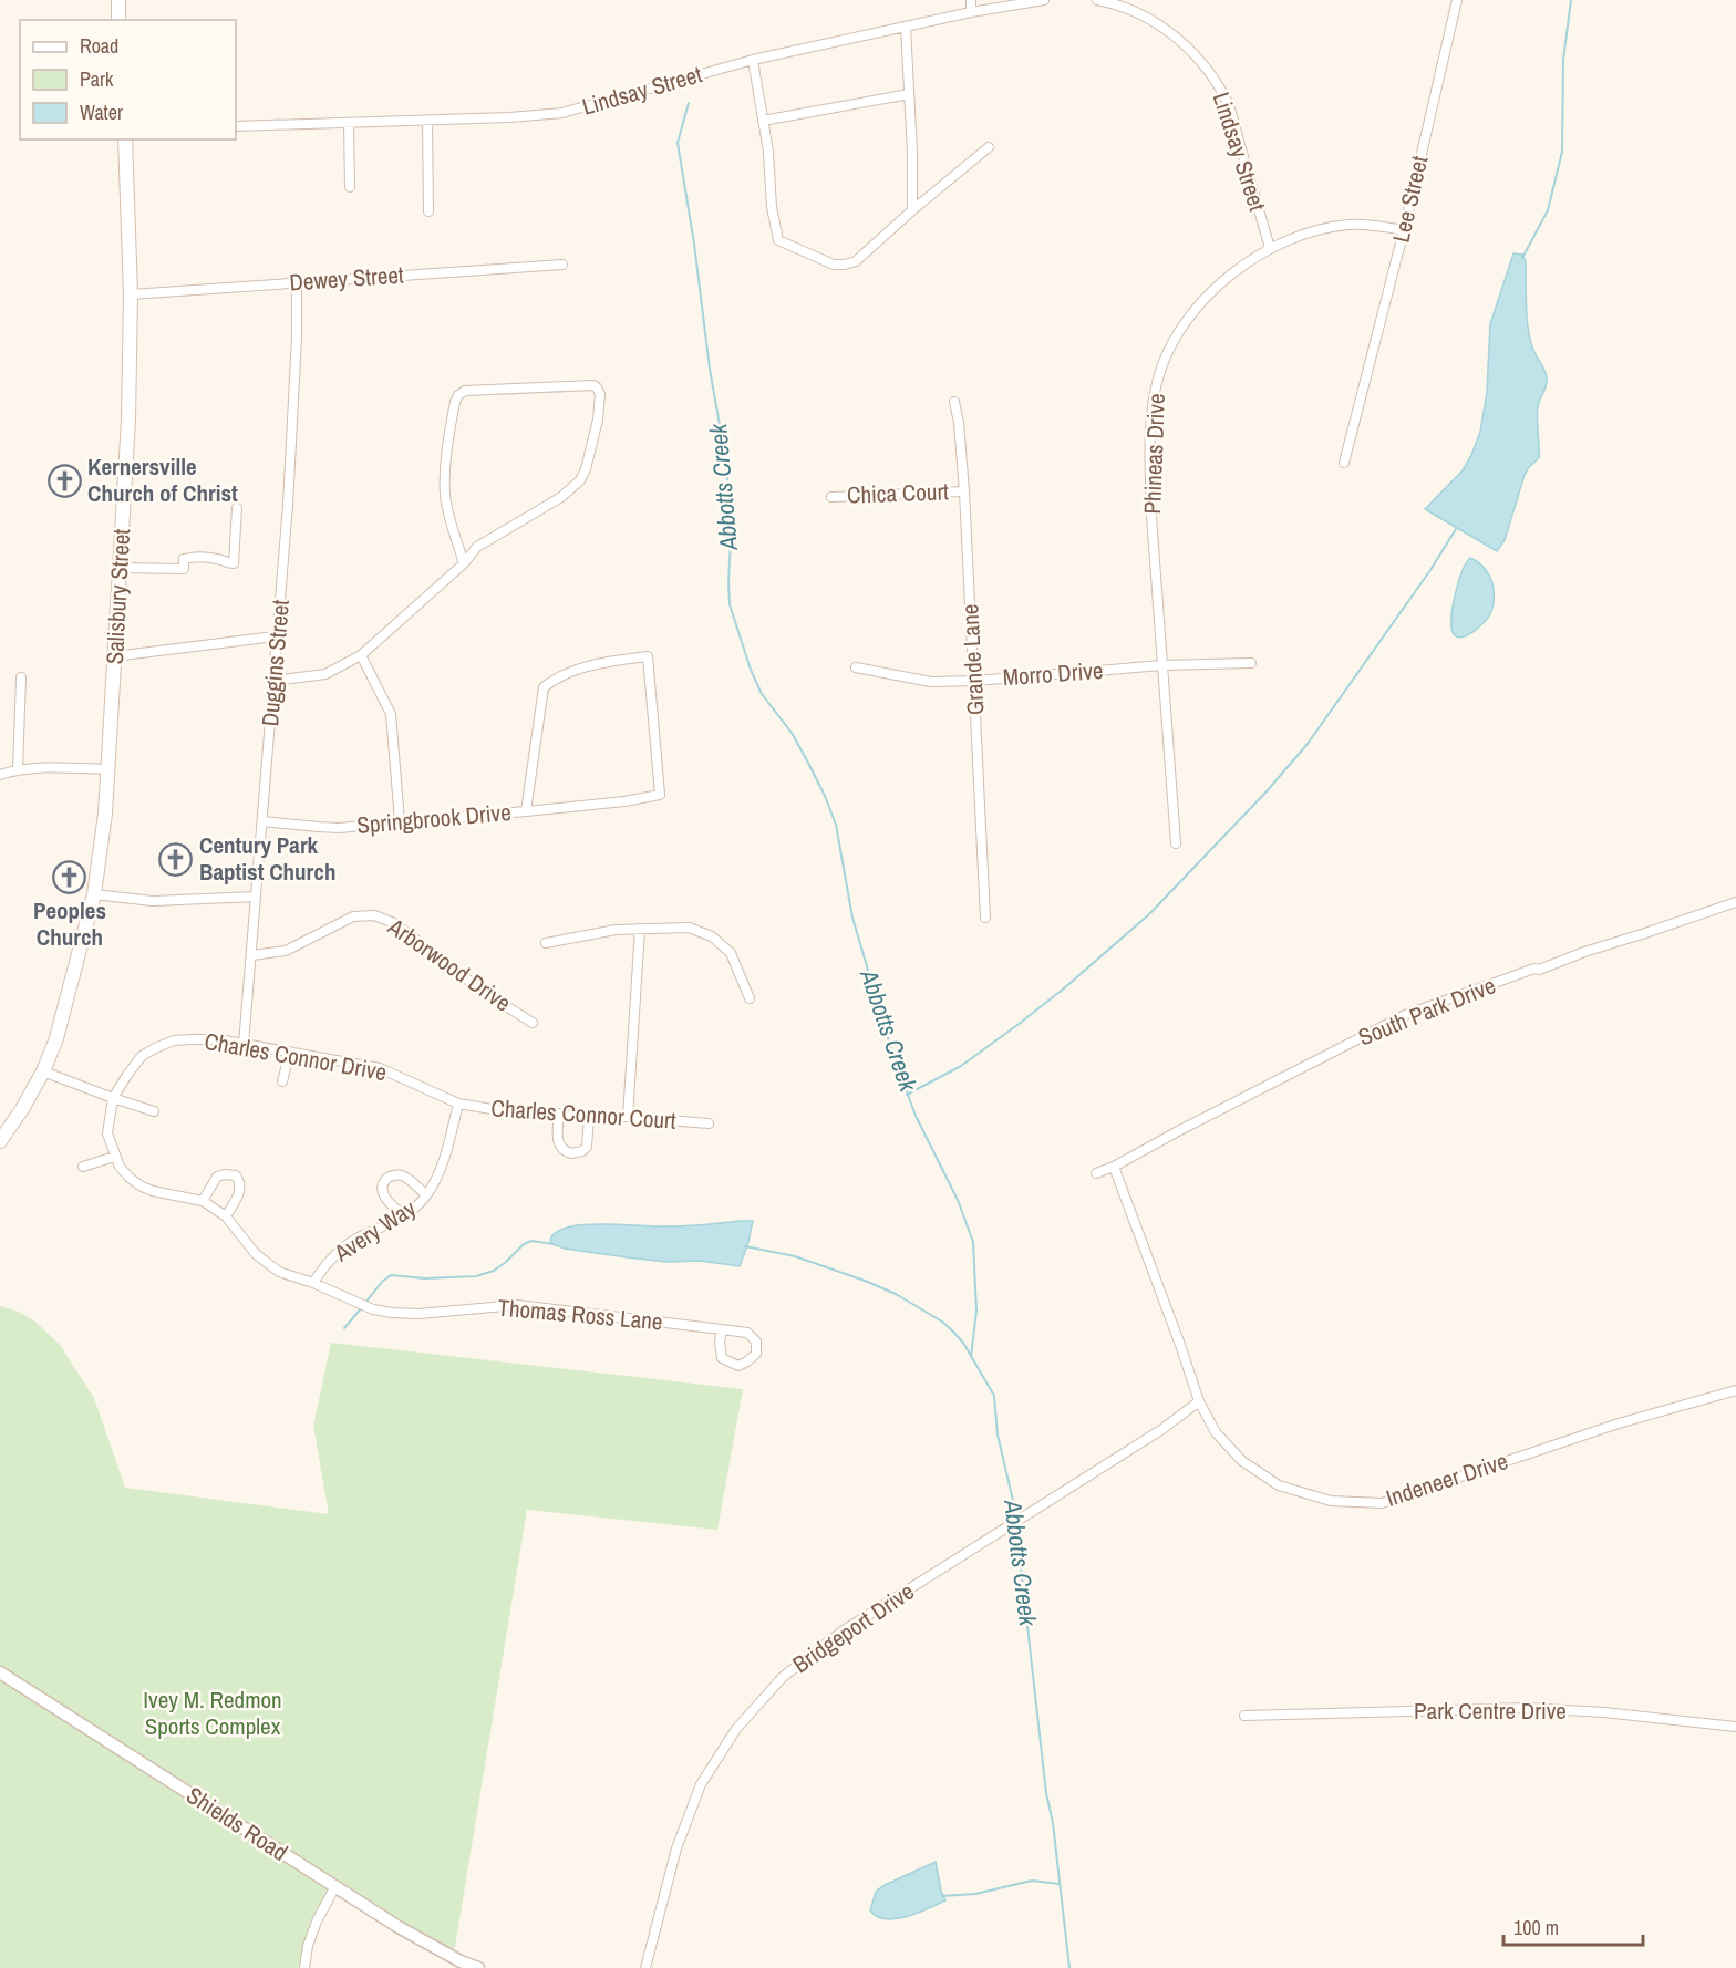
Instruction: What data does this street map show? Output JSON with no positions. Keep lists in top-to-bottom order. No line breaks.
{"streets":{"main road":["Salisbury Street"],"street":["Lindsay Street","Lee Street","Dewey Street","Phineas Drive","Chica Court","Grande Lane","Duggins Street","Morro Drive","Springbrook Drive","Arborwood Drive","South Park Drive","Charles Connor Drive","Charles Connor Court","Avery Way","Thomas Ross Lane","Indeneer Drive","Bridgeport Drive","Park Centre Drive","Shields Road"]},"crossings":[["Lindsay Street","Phineas Drive"],["Lee Street","Phineas Drive"],["Dewey Street","Salisbury Street"],["Dewey Street","Duggins Street"],["Phineas Drive","Morro Drive"],["Chica Court","Grande Lane"],["Grande Lane","Morro Drive"],["Duggins Street","Springbrook Drive"],["Duggins Street","Arborwood Drive"],["Duggins Street","Charles Connor Drive"],["South Park Drive","Indeneer Drive"],["Charles Connor Drive","Charles Connor Court"],["Charles Connor Drive","Avery Way"],["Charles Connor Court","Avery Way"],["Avery Way","Thomas Ross Lane"],["Indeneer Drive","Bridgeport Drive"]],"water":["Abbotts Creek"],"parks":["Ivey M. Redmon Sports Complex"],"places":{"church":["Kernersville Church of Christ","Century Park Baptist Church","Peoples Church"]},"legend":["Road","Park","Water"],"scale_bar":"100 m"}
